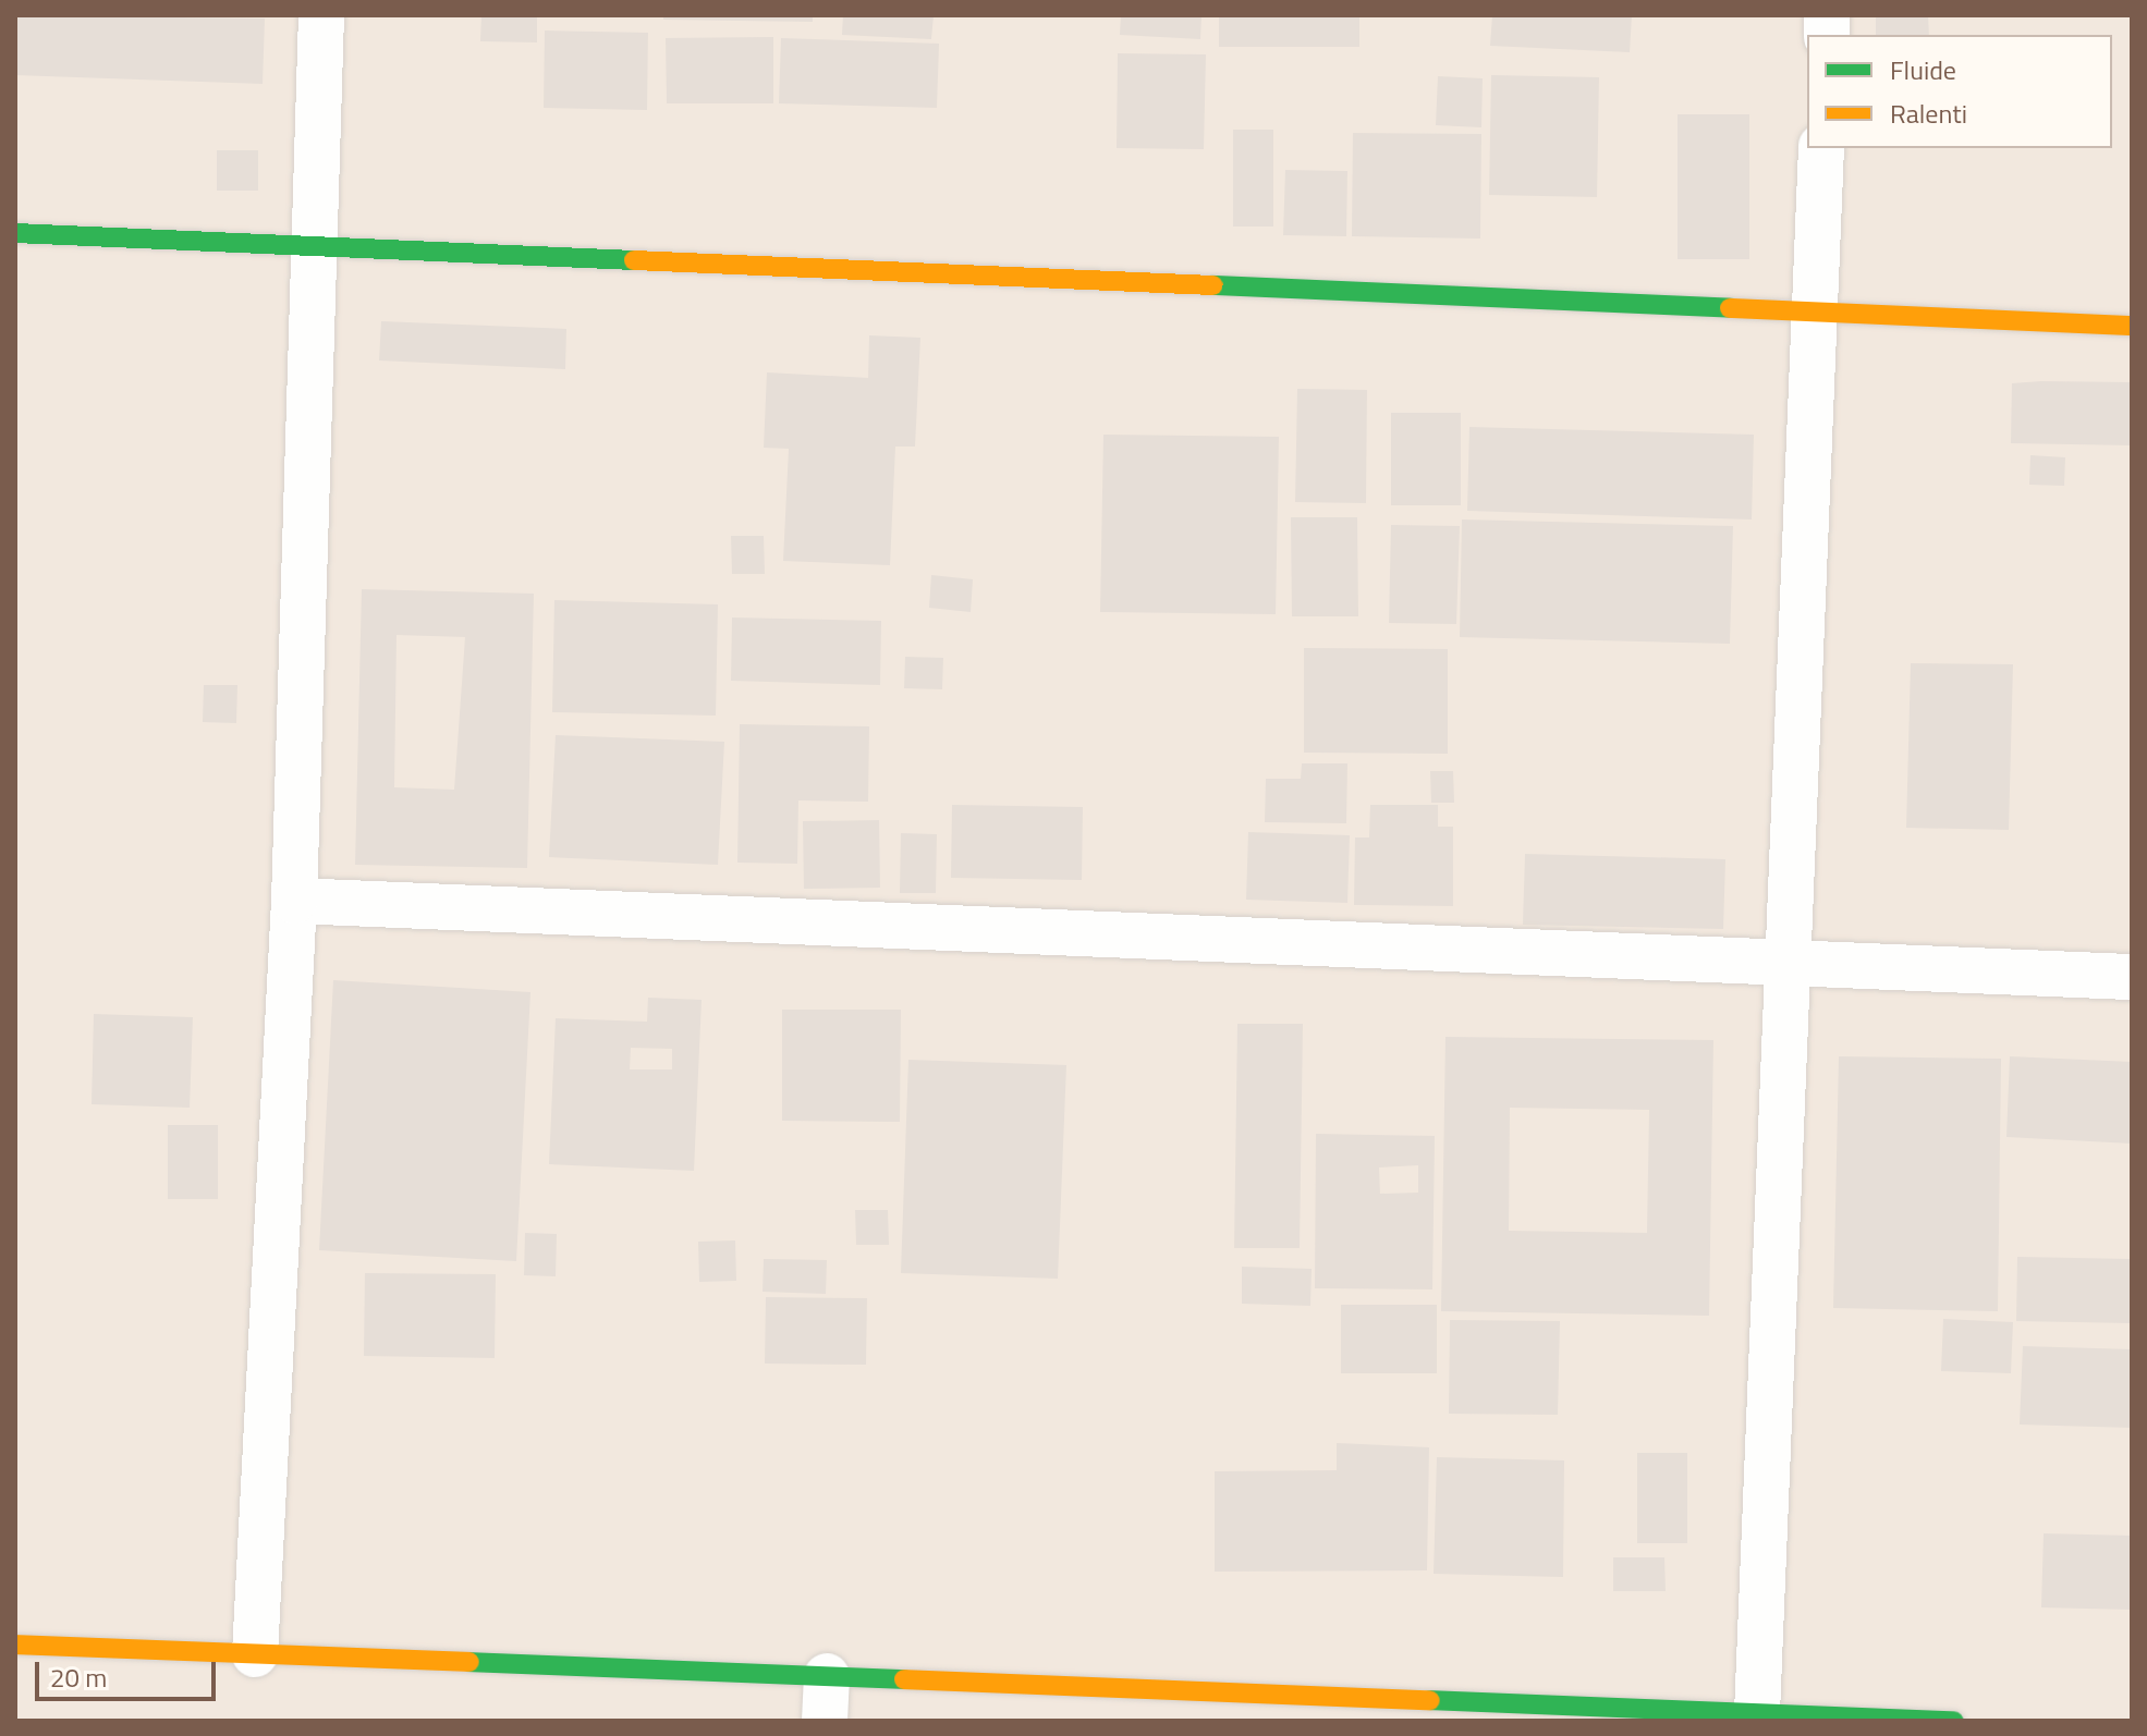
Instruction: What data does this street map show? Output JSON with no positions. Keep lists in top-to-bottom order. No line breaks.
{"legend":["Fluide","Ralenti"],"scale_bar":"20 m"}
